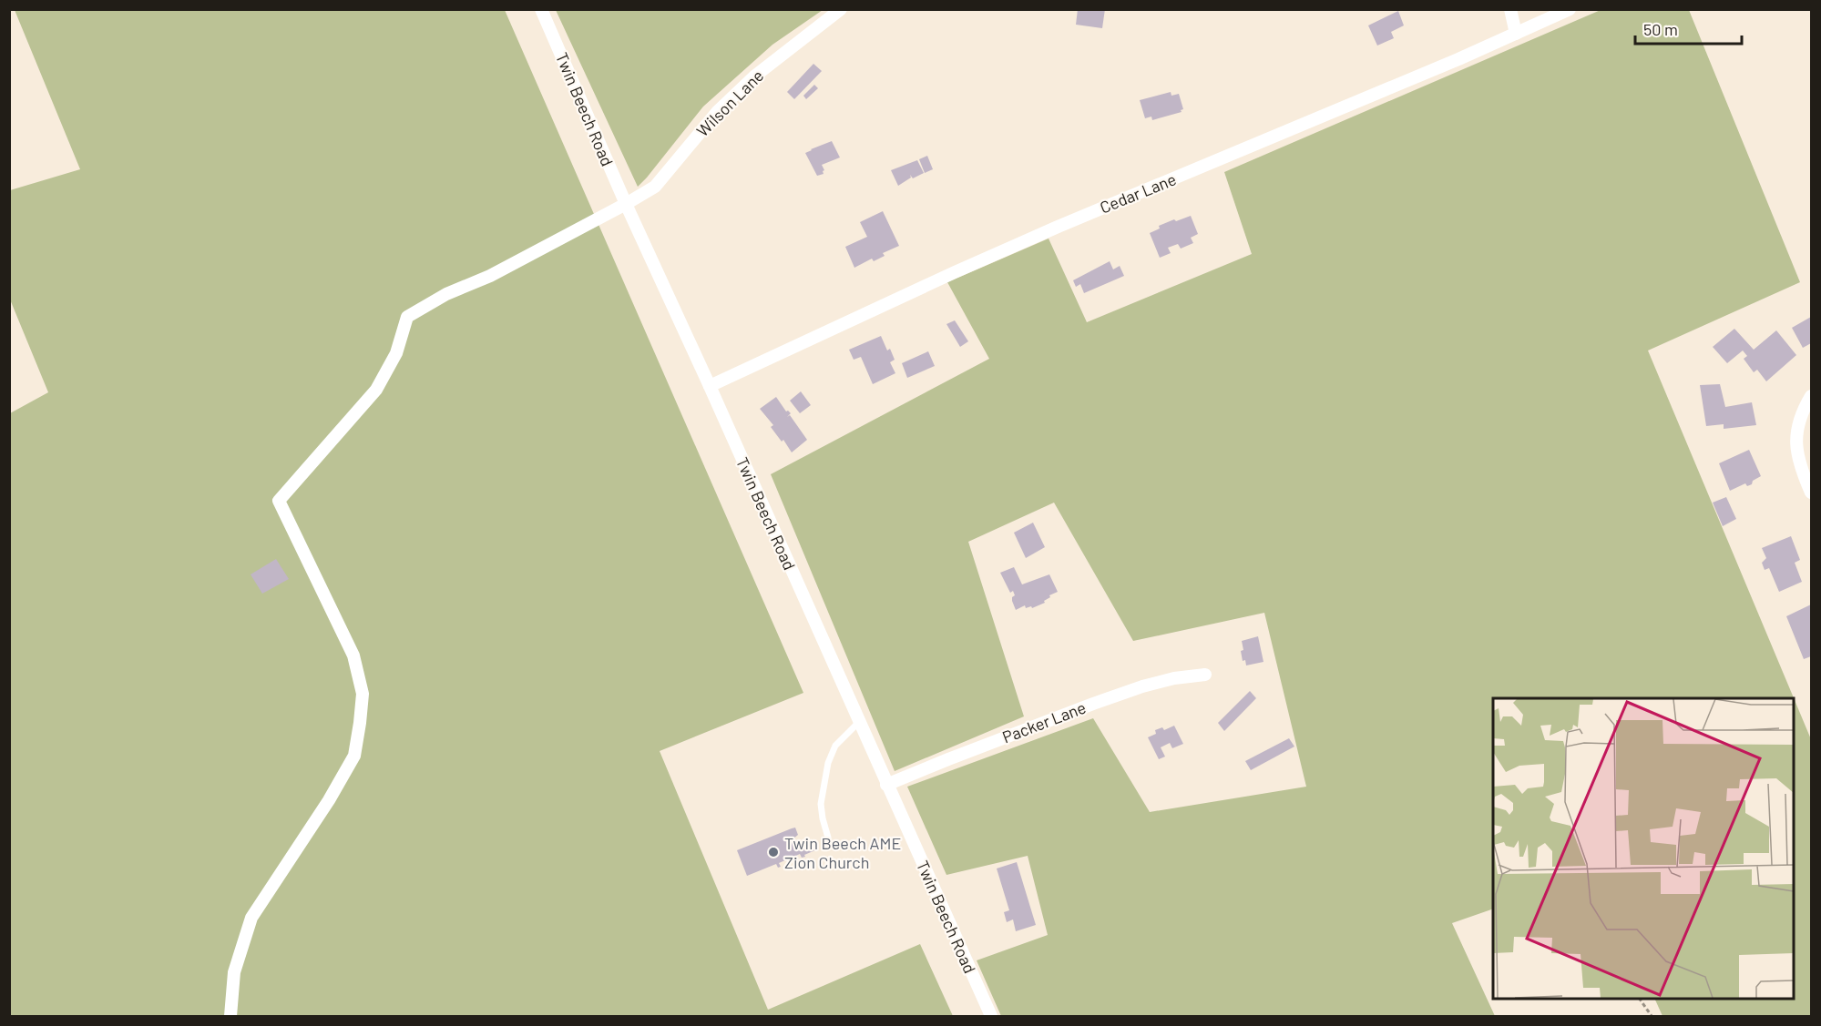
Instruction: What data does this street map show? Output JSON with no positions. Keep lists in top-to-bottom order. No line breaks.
{"streets":{"street":["Wilson Lane","Twin Beech Road","Cedar Lane","Packer Lane"]},"crossings":[["Wilson Lane","Twin Beech Road"],["Twin Beech Road","Cedar Lane"],["Twin Beech Road","Packer Lane"]],"places":["Twin Beech AME Zion Church"],"scale_bar":"50 m"}
